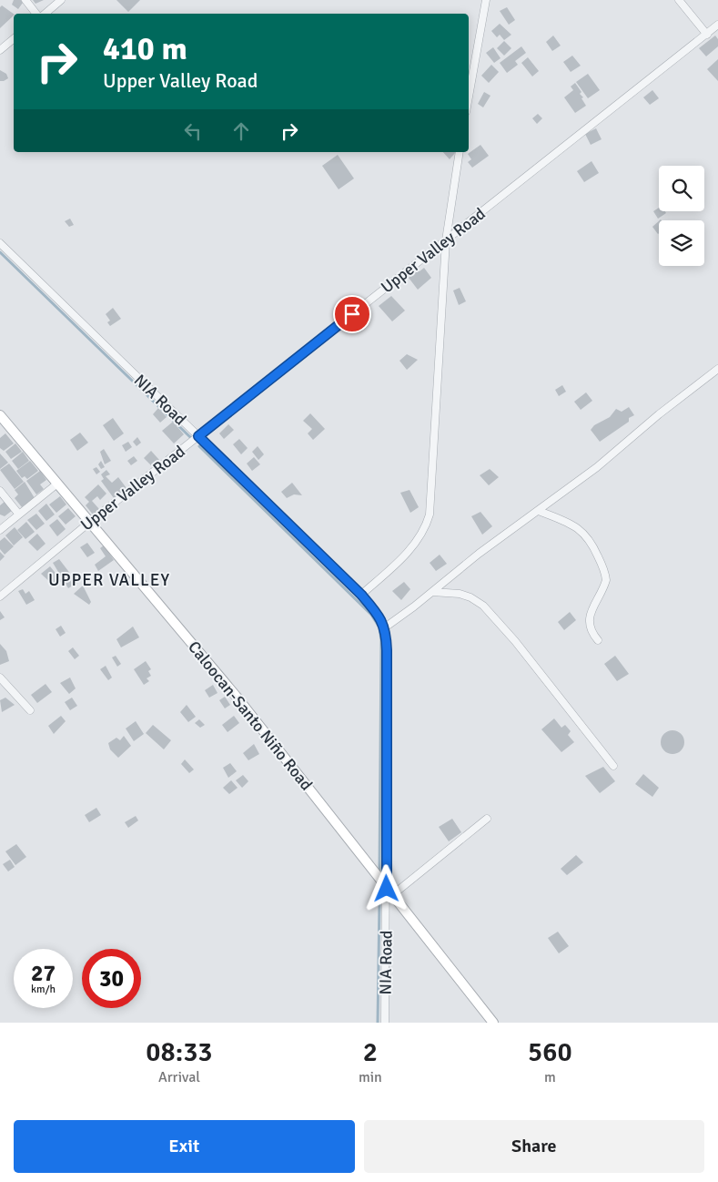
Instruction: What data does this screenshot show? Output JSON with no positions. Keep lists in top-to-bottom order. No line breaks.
{"streets":{"street":["Upper Valley Road","NIA Road","Caloocan-Santo Niño Road"]},"crossings":[["Upper Valley Road","NIA Road"],["Upper Valley Road","Caloocan-Santo Niño Road"],["NIA Road","Caloocan-Santo Niño Road"]],"districts":["UPPER VALLEY"],"page":{"turn":["410 m","Upper Valley Road"],"speed":"27 km/h","limit":"30","eta":["08:33","Arrival","2","min","560","m"],"buttons":["Exit","Share"]}}
